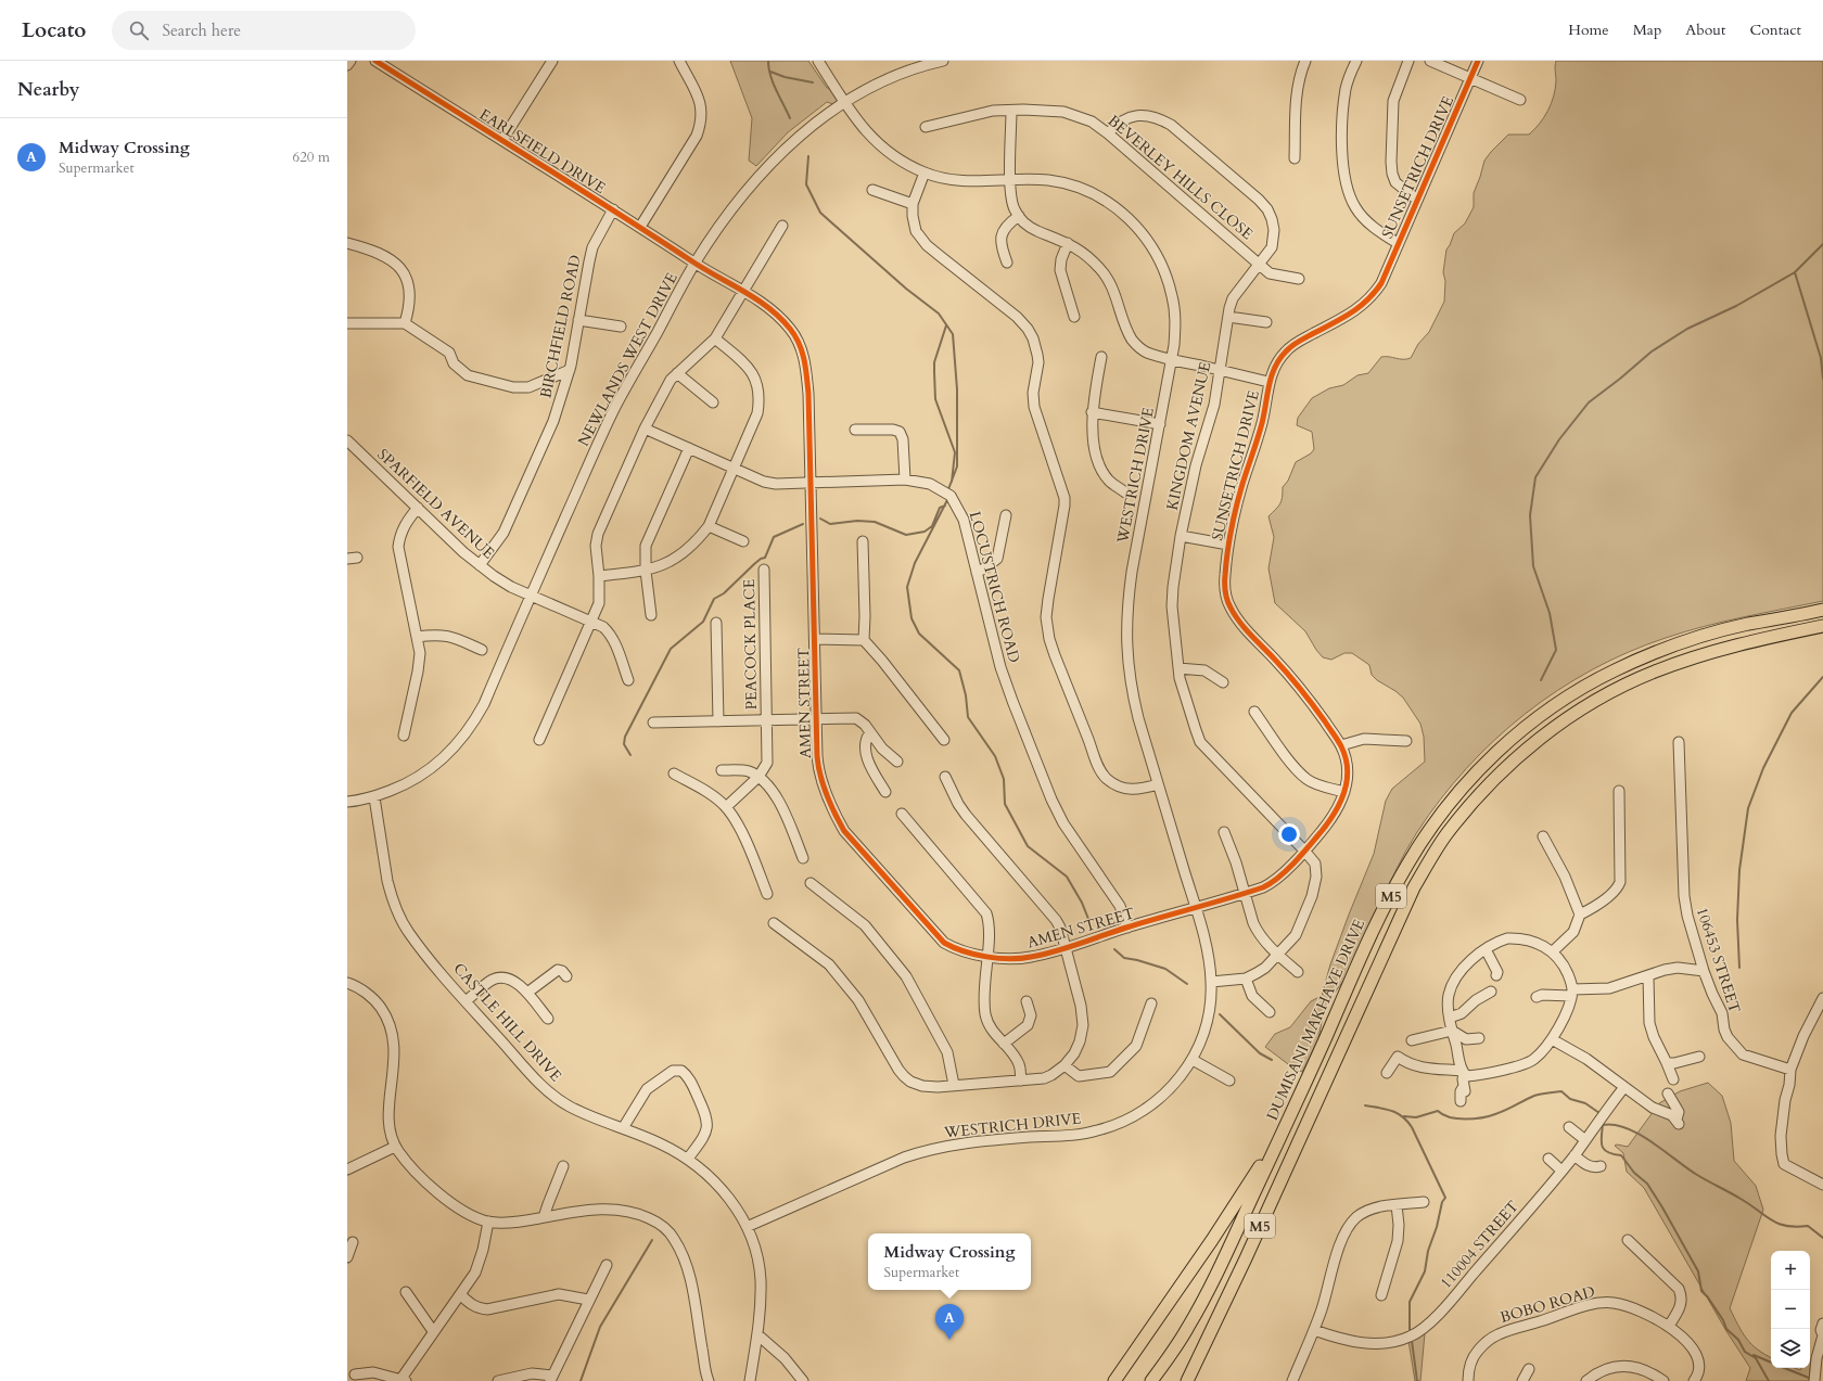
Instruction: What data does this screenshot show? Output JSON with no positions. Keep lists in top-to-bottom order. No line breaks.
{"streets":{"main road":["M5","DUMISANI MAKHAYE DRIVE"],"street":["EARLSFIELD DRIVE","SUNSETRICH DRIVE","BEVERLEY HILLS CLOSE","BIRCHFIELD ROAD","NEWLANDS WEST DRIVE","KINGDOM AVENUE","WESTRICH DRIVE","SPARFIELD AVENUE","LOCUSTRICH ROAD","PEACOCK PLACE","AMEN STREET","106453 STREET","CASTLE HILL DRIVE","110004 STREET","BOBO ROAD"]},"crossings":[["EARLSFIELD DRIVE","BIRCHFIELD ROAD"],["EARLSFIELD DRIVE","NEWLANDS WEST DRIVE"],["EARLSFIELD DRIVE","AMEN STREET"],["SUNSETRICH DRIVE","KINGDOM AVENUE"],["SUNSETRICH DRIVE","WESTRICH DRIVE"],["SUNSETRICH DRIVE","AMEN STREET"],["BEVERLEY HILLS CLOSE","KINGDOM AVENUE"],["BIRCHFIELD ROAD","SPARFIELD AVENUE"],["NEWLANDS WEST DRIVE","WESTRICH DRIVE"],["NEWLANDS WEST DRIVE","SPARFIELD AVENUE"],["NEWLANDS WEST DRIVE","AMEN STREET"],["NEWLANDS WEST DRIVE","CASTLE HILL DRIVE"],["KINGDOM AVENUE","WESTRICH DRIVE"],["WESTRICH DRIVE","AMEN STREET"],["WESTRICH DRIVE","CASTLE HILL DRIVE"],["LOCUSTRICH ROAD","AMEN STREET"]],"page":{"header":"Locato","search":"Search here","nav":["Home","Map","About","Contact"],"heading":"Nearby","list":[{"mark":"A","name":"Midway Crossing","note":"Supermarket","value":"620 m"}],"popup":["Midway Crossing","Supermarket"],"map_buttons":["+","−"],"pins":"A"}}
